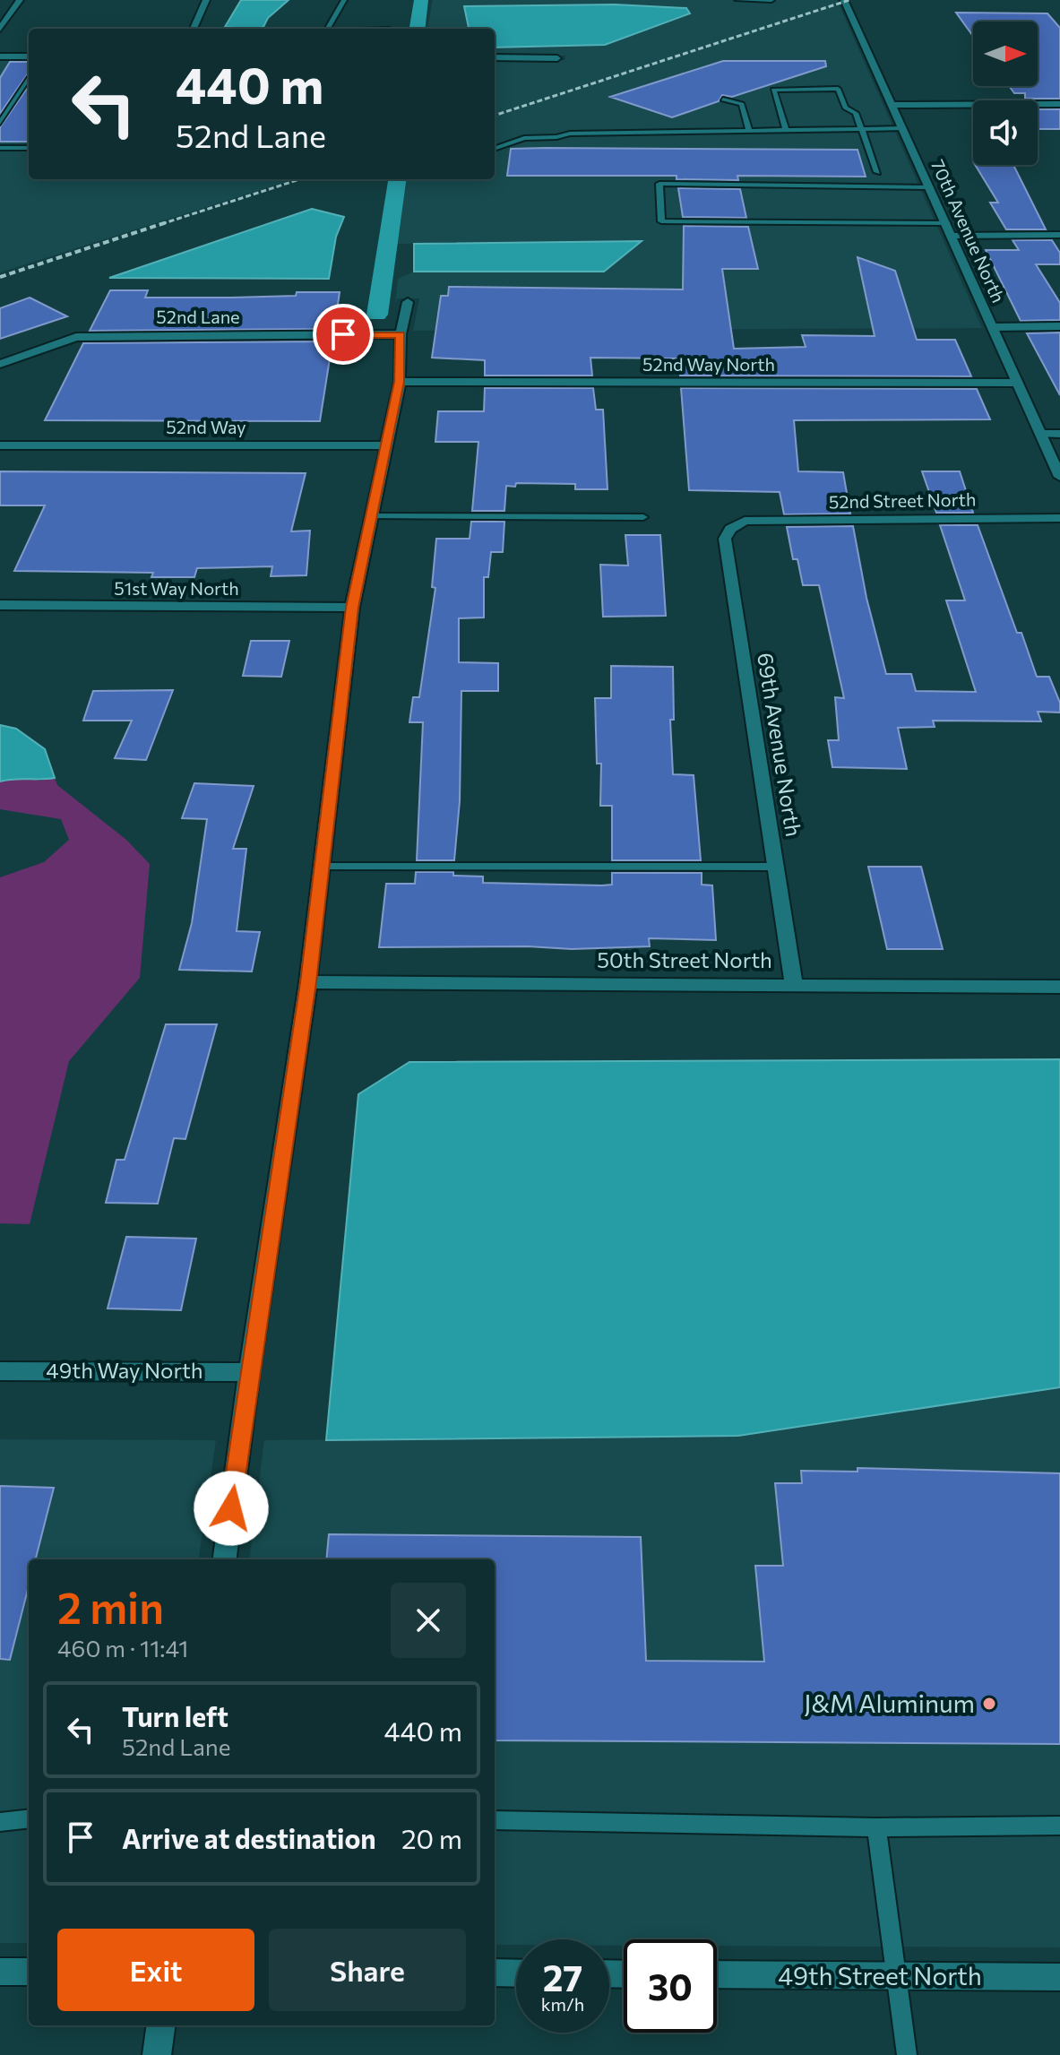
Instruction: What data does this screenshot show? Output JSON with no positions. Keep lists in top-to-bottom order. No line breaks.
{"streets":{"street":["70th Avenue North","52nd Lane","52nd Way North","52nd Way","52nd Street North","51st Way North","69th Avenue North","50th Street North","49th Way North","49th Street North"]},"crossings":[["70th Avenue North","52nd Way North"],["52nd Street North","69th Avenue North"],["69th Avenue North","50th Street North"]],"places":["J&M Aluminum"],"north":"right","page":{"turn":["440 m","52nd Lane"],"heading":["2 min","460 m · 11:41"],"list":[{"name":"Turn left","note":"52nd Lane","value":"440 m"},{"name":"Arrive at destination","value":"20 m"}],"buttons":["Exit","Share"],"speed":"27 km/h","limit":"30"}}
